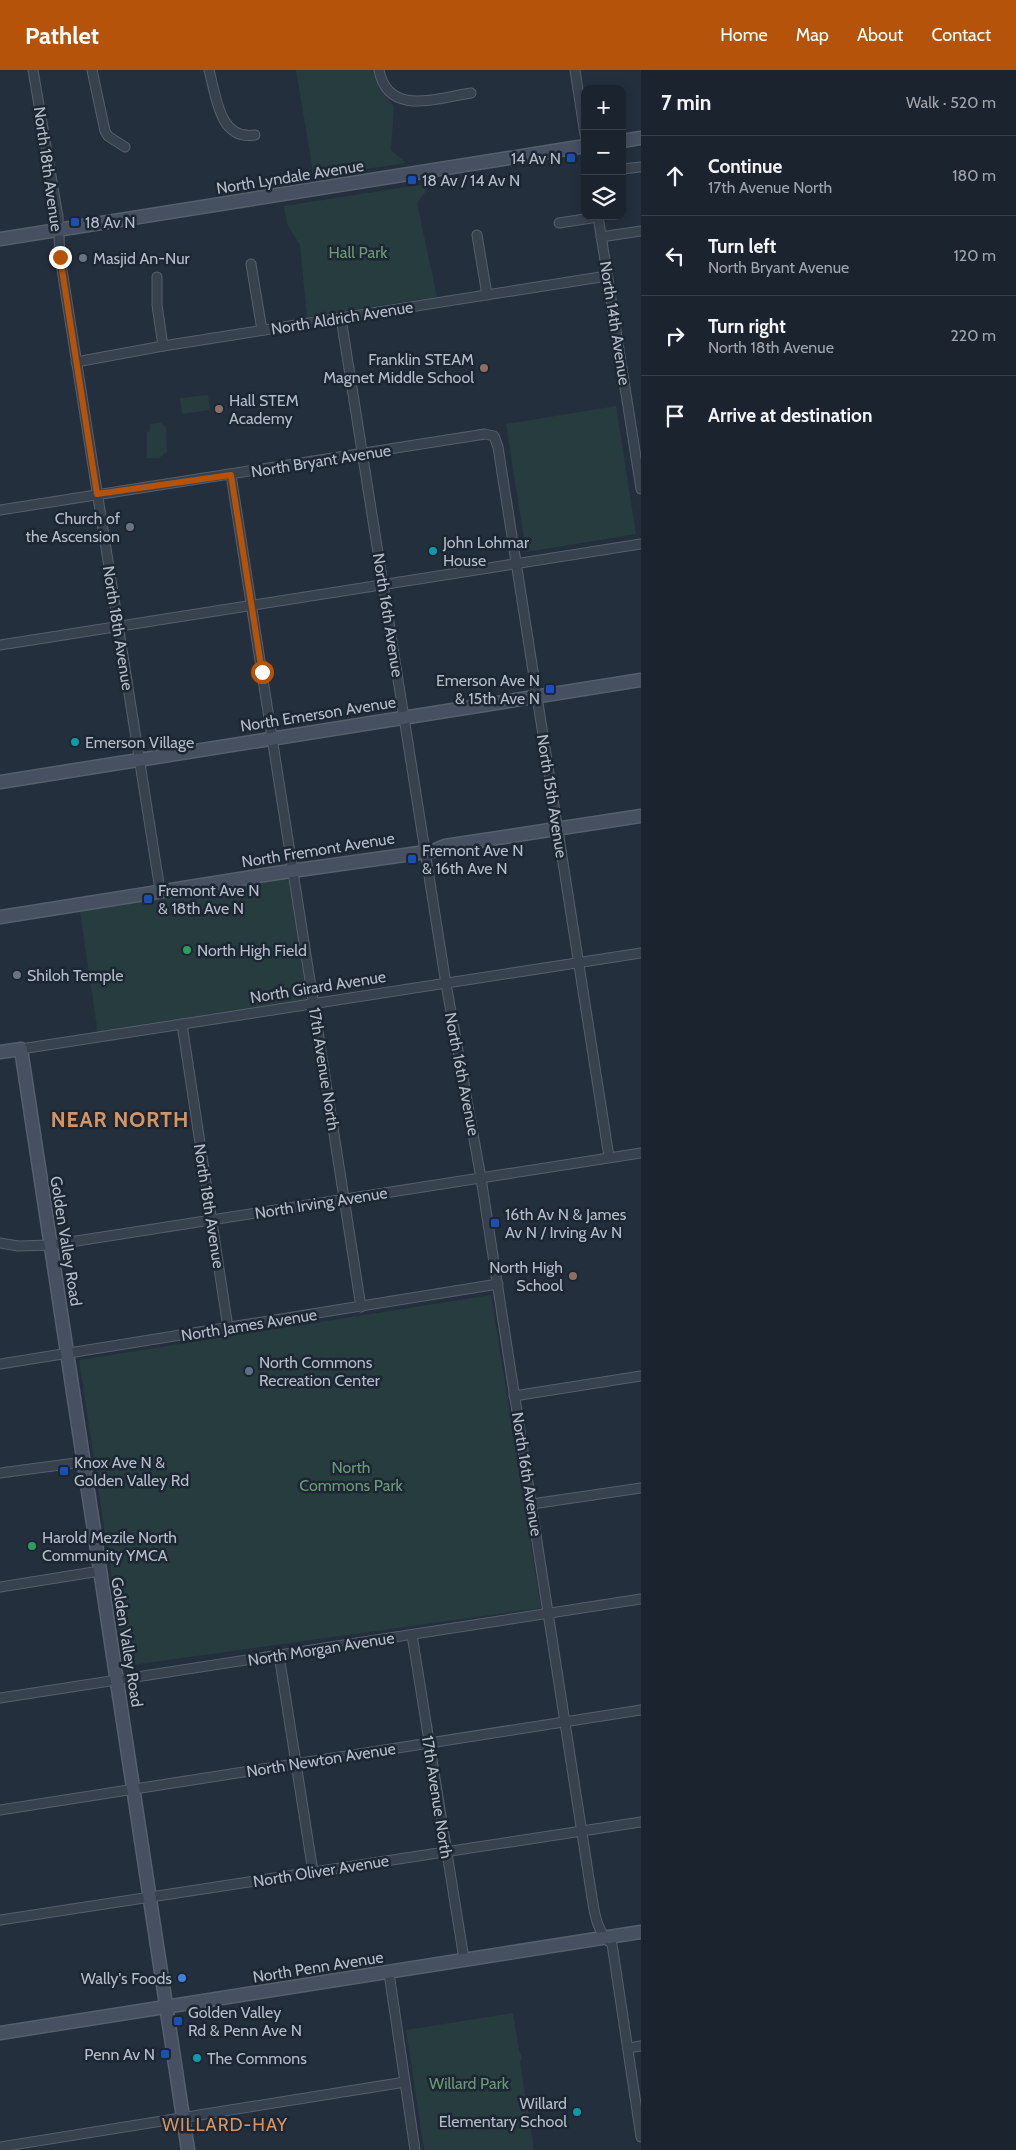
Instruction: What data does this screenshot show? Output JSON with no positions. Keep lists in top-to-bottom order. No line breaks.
{"streets":{"street":["North 18th Avenue","North Lyndale Avenue","North Aldrich Avenue","North 14th Avenue","North Bryant Avenue","North 16th Avenue","North Emerson Avenue","North 15th Avenue","North Fremont Avenue","North Girard Avenue","17th Avenue North","North Irving Avenue","Golden Valley Road","North James Avenue","North Morgan Avenue","North Newton Avenue","North Oliver Avenue","North Penn Avenue"]},"crossings":[["North 18th Avenue","North Lyndale Avenue"],["North 18th Avenue","North Aldrich Avenue"],["North 18th Avenue","North Bryant Avenue"],["North 18th Avenue","North Emerson Avenue"],["North 18th Avenue","North Fremont Avenue"],["North 18th Avenue","North Girard Avenue"],["North 18th Avenue","North Irving Avenue"],["North 18th Avenue","North James Avenue"],["North Aldrich Avenue","North 14th Avenue"],["North Aldrich Avenue","North 16th Avenue"],["North Bryant Avenue","North 16th Avenue"],["North Bryant Avenue","North 15th Avenue"],["North Bryant Avenue","17th Avenue North"],["North 16th Avenue","North Emerson Avenue"],["North 16th Avenue","North Fremont Avenue"],["North 16th Avenue","North Girard Avenue"],["North 16th Avenue","North Irving Avenue"],["North 16th Avenue","North James Avenue"],["North 16th Avenue","North Morgan Avenue"],["North 16th Avenue","North Newton Avenue"],["North 16th Avenue","North Oliver Avenue"],["North 16th Avenue","North Penn Avenue"],["North Emerson Avenue","North 15th Avenue"],["North Emerson Avenue","17th Avenue North"],["North 15th Avenue","North Fremont Avenue"],["North 15th Avenue","North Girard Avenue"],["North 15th Avenue","North Irving Avenue"],["North Fremont Avenue","17th Avenue North"],["North Girard Avenue","17th Avenue North"],["North Girard Avenue","Golden Valley Road"],["17th Avenue North","North Irving Avenue"],["17th Avenue North","North James Avenue"],["17th Avenue North","North Morgan Avenue"],["17th Avenue North","North Newton Avenue"],["17th Avenue North","North Oliver Avenue"],["17th Avenue North","North Penn Avenue"],["North Irving Avenue","Golden Valley Road"],["Golden Valley Road","North James Avenue"],["Golden Valley Road","North Morgan Avenue"],["Golden Valley Road","North Newton Avenue"],["Golden Valley Road","North Oliver Avenue"],["Golden Valley Road","North Penn Avenue"]],"districts":["NEAR NORTH","WILLARD-HAY"],"parks":["Hall Park","North Commons Park","Willard Park"],"places":{"transit":["14 Av N","18 Av / 14 Av N","18 Av N","Emerson Ave N & 15th Ave N","Fremont Ave N & 16th Ave N","Fremont Ave N & 18th Ave N","16th Av N & James Av N / Irving Av N","Knox Ave N & Golden Valley Rd","Golden Valley Rd & Penn Ave N","Penn Av N"],"other":["Masjid An-Nur","Franklin STEAM Magnet Middle School","Hall STEM Academy","Church of the Ascension","John Lohmar House","Emerson Village","North High Field","Shiloh Temple","North High School","North Commons Recreation Center","Harold Mezile North Community YMCA","Wally's Foods","The Commons","Willard Elementary School"]},"page":{"header":"Pathlet","nav":["Home","Map","About","Contact"],"heading":["7 min","Walk · 520 m"],"map_buttons":["+","−"],"list":[["Continue","17th Avenue North","180 m"],["Turn left","North Bryant Avenue","120 m"],["Turn right","North 18th Avenue","220 m"],"Arrive at destination"]}}
